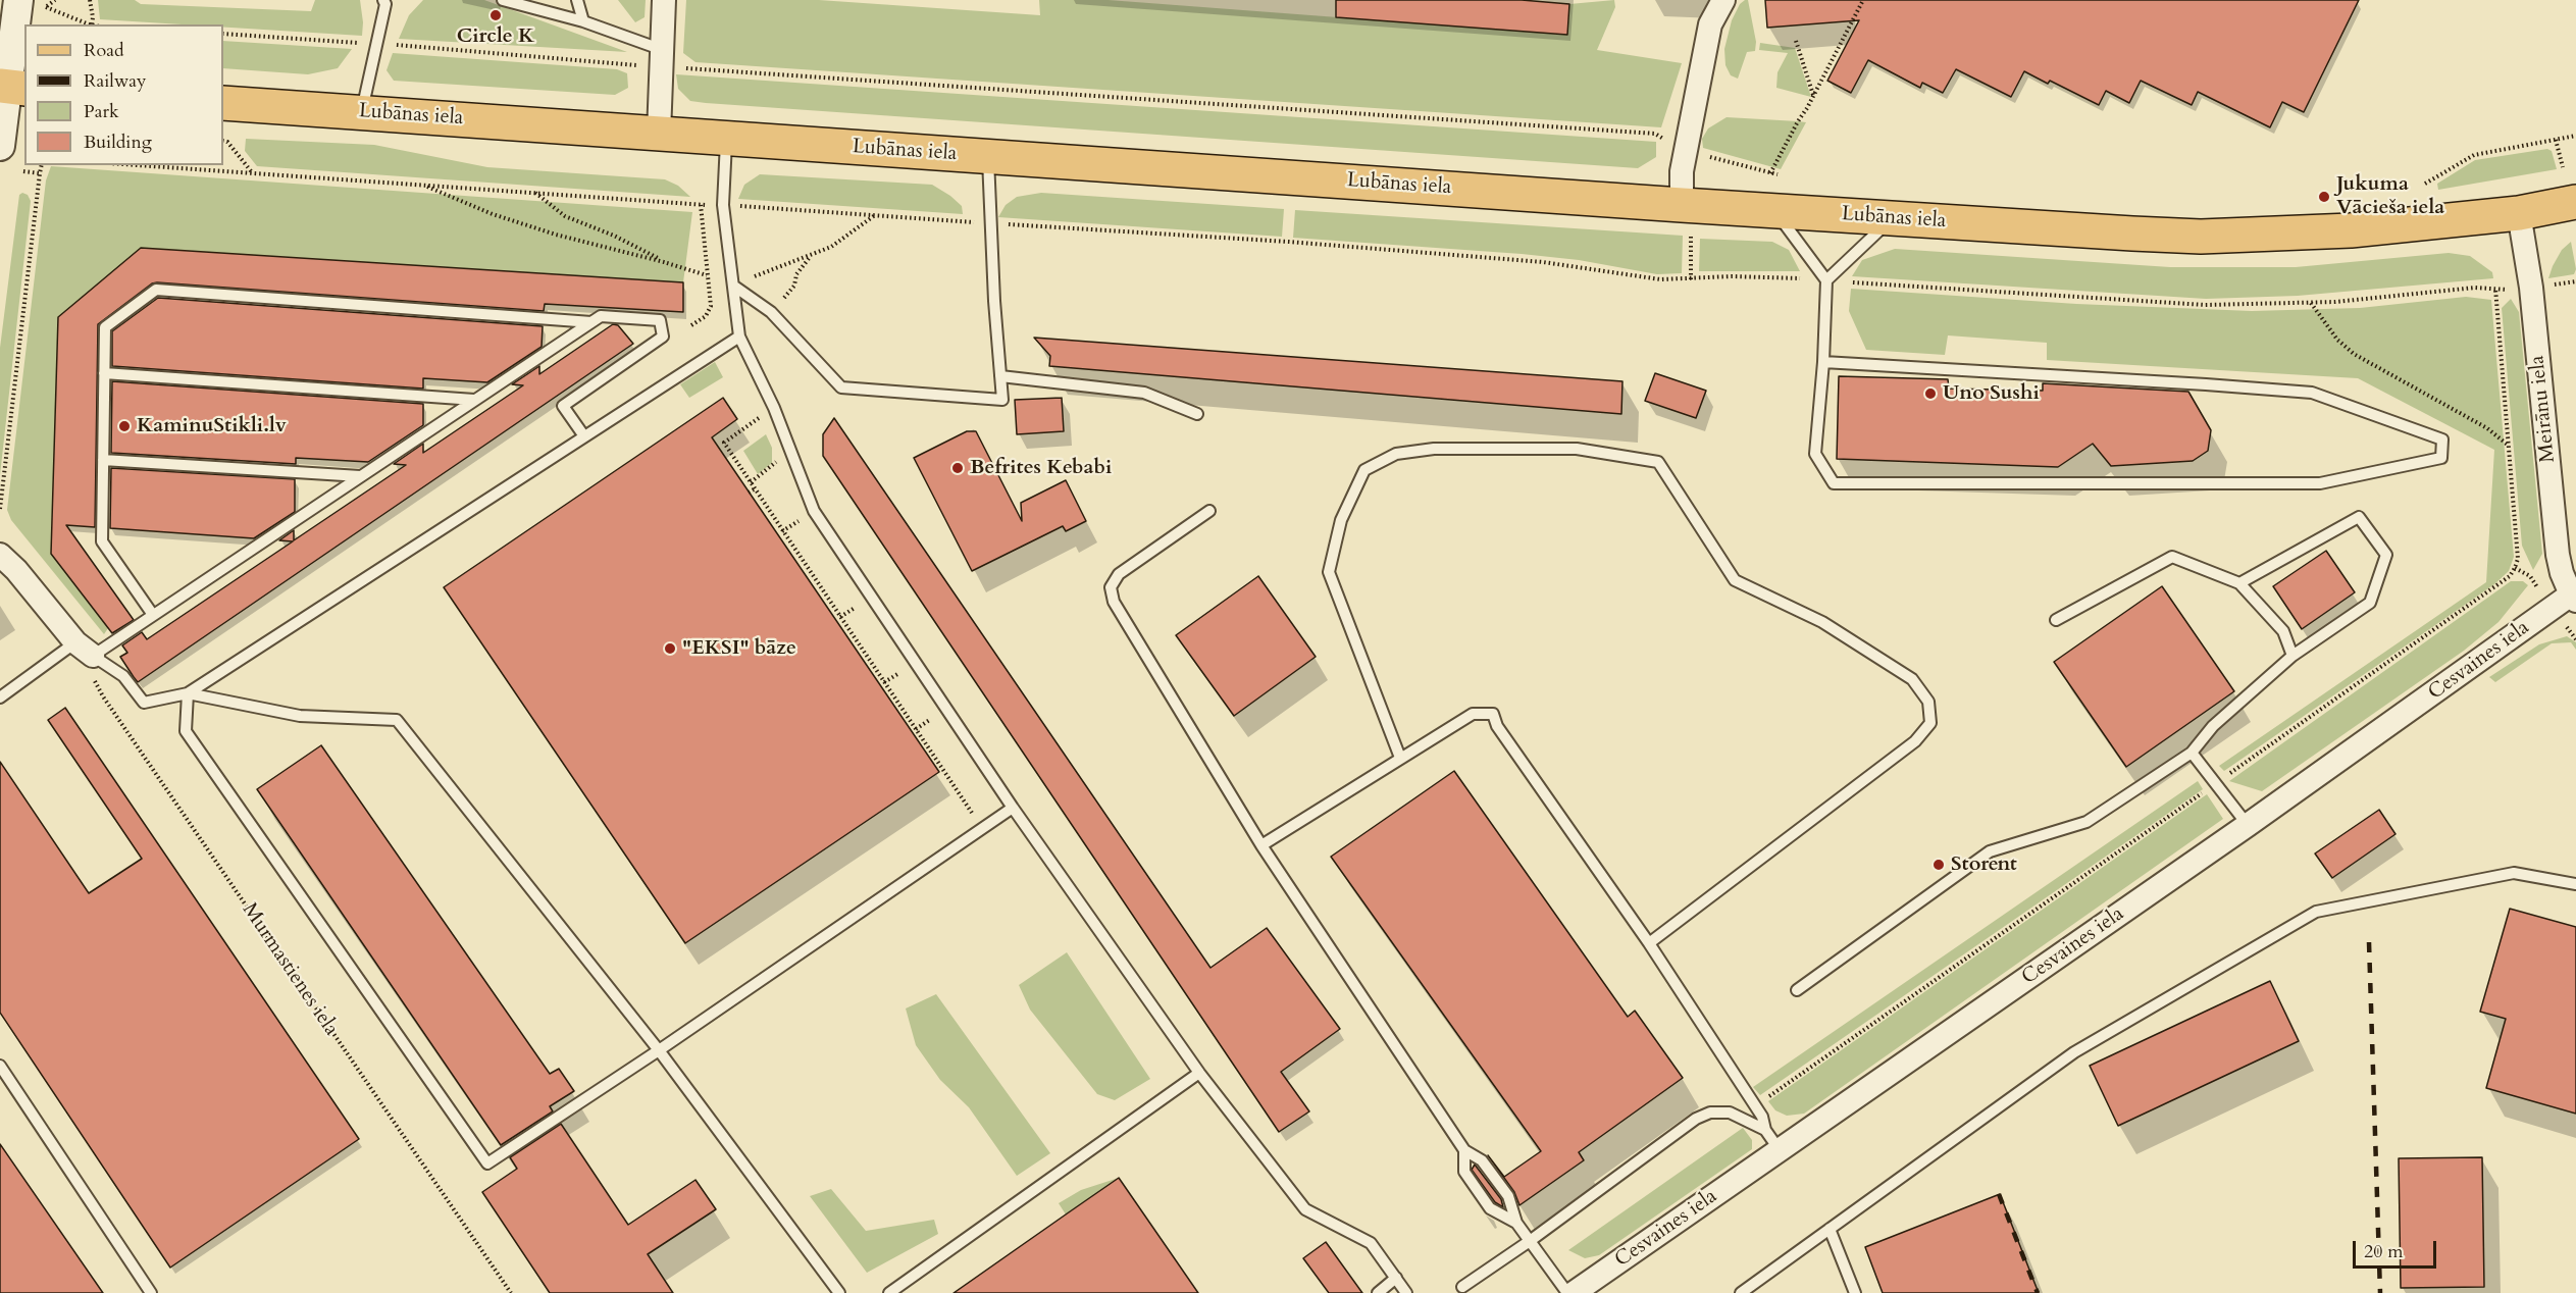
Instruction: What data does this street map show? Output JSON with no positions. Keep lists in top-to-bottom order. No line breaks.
{"streets":{"main road":["Lubānas iela"],"street":["Meirānu iela","Cesvaines iela"],"path":["Murmastienes iela"]},"crossings":[["Lubānas iela","Meirānu iela"],["Meirānu iela","Cesvaines iela"]],"places":["Circle K","Jukuma Vācieša iela","Uno Sushi","KaminuStikli.lv","Befrites Kebabi","\"EKSI\" bāze","Storent"],"legend":["Road","Railway","Park","Building"],"scale_bar":"20 m"}
